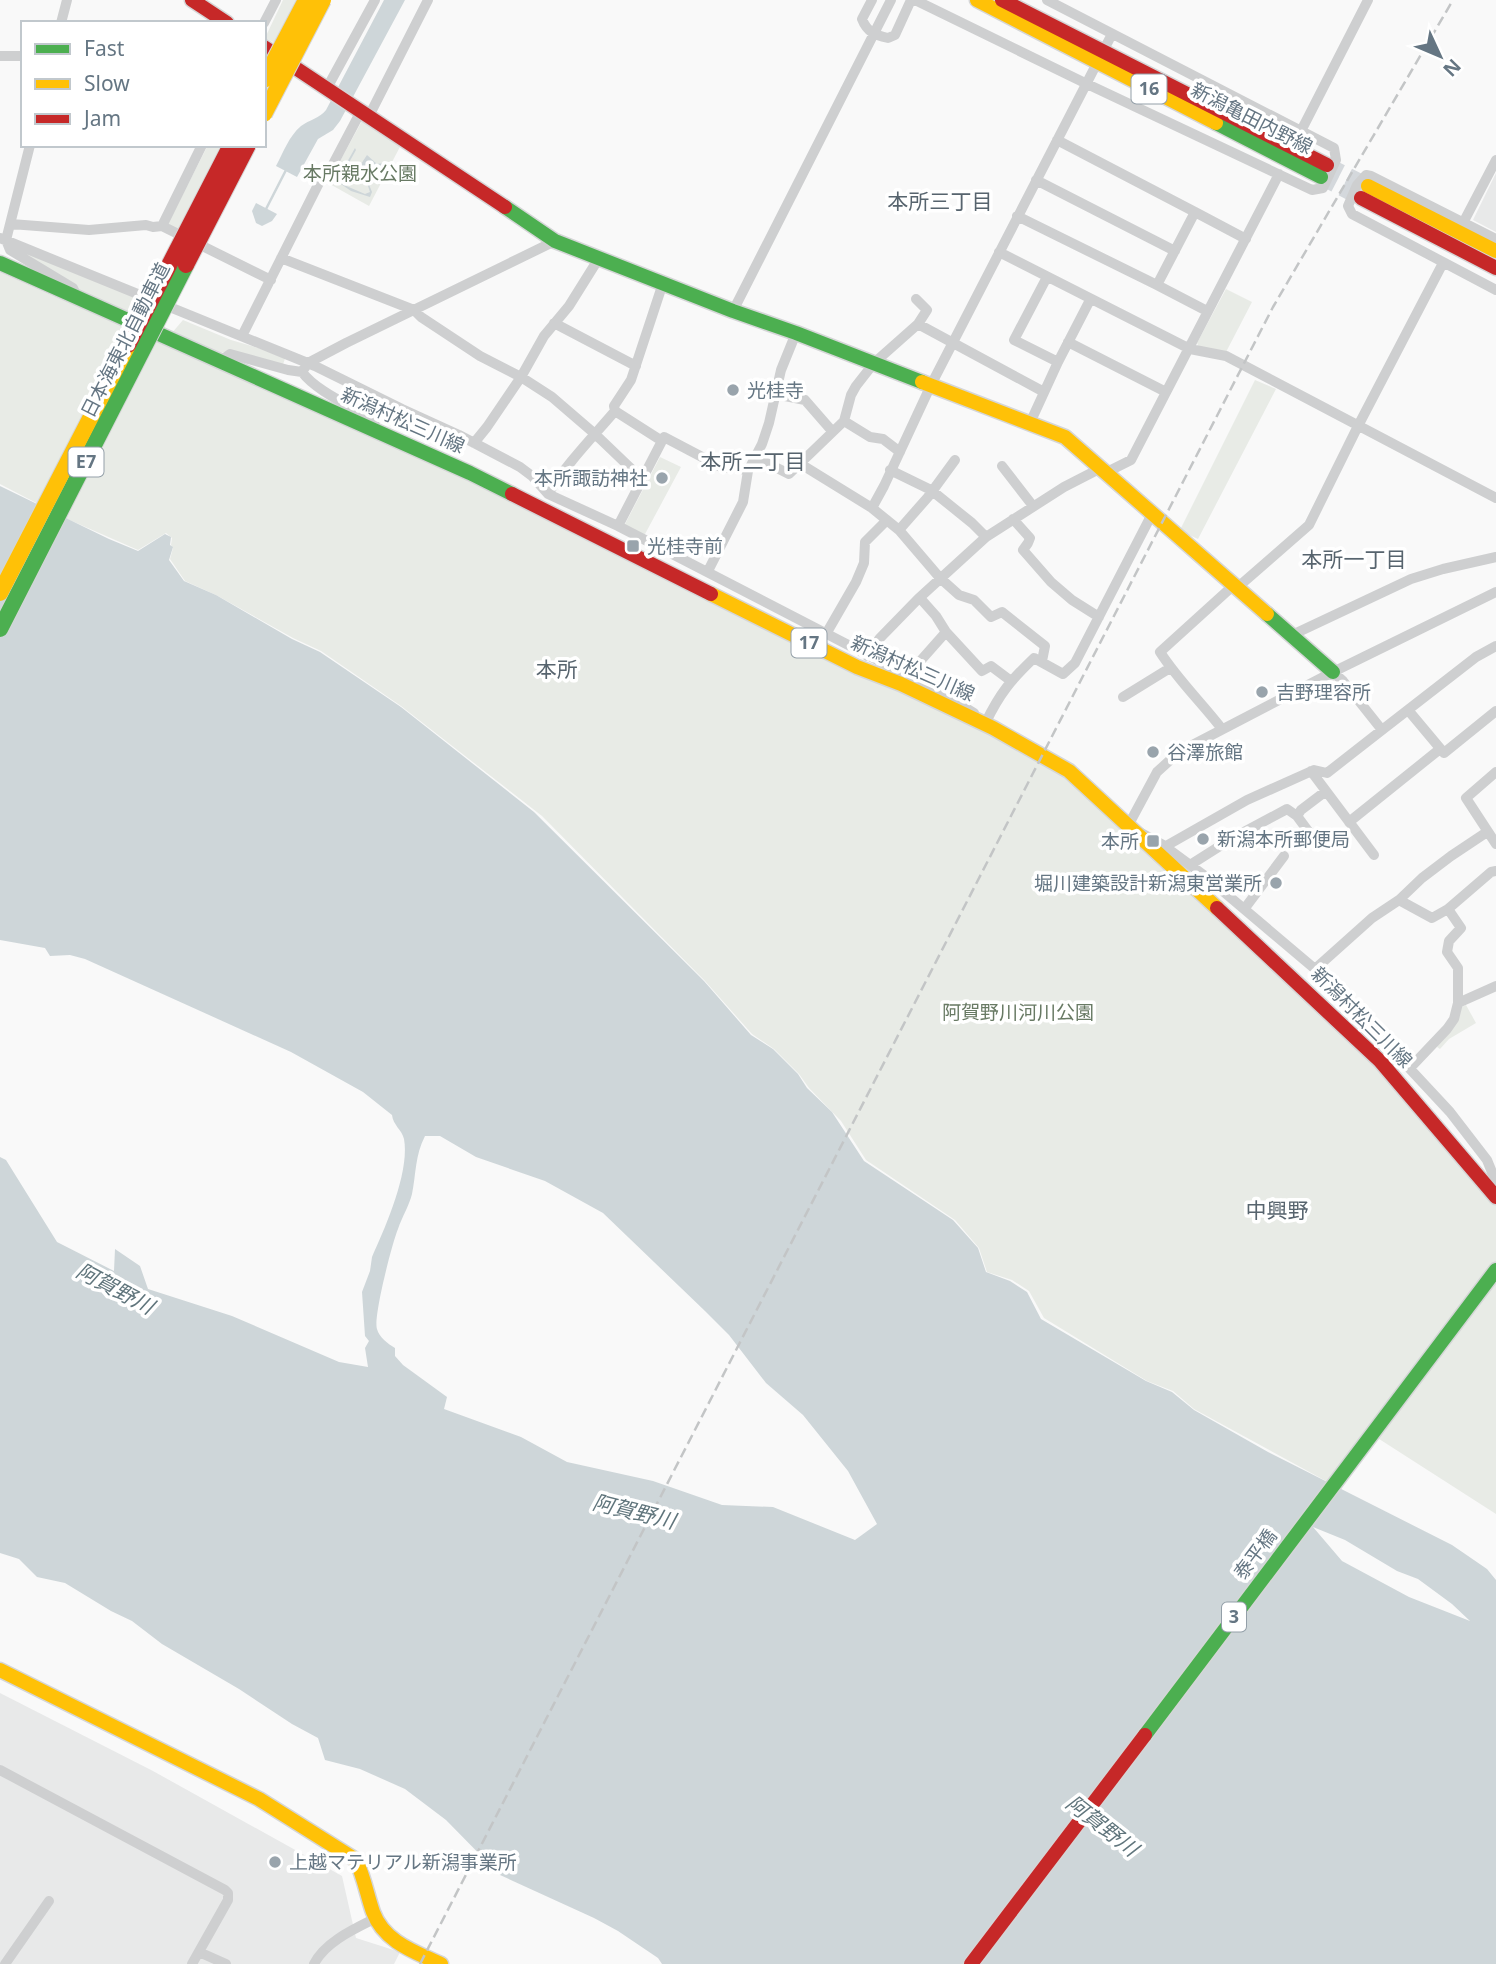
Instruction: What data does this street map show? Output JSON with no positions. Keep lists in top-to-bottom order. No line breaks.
{"streets":{"main road":["16","新潟亀田内野線","日本海東北自動車道","新潟村松三川線","E7","17","泰平橋","3"]},"districts":["本所三丁目","本所二丁目","本所一丁目","本所","中興野"],"water":["阿賀野川"],"parks":["本所親水公園","阿賀野川河川公園"],"places":{"other":["光桂寺","本所諏訪神社","吉野理容所","谷澤旅館","新潟本所郵便局","堀川建築設計新潟東営業所","上越マテリアル新潟事業所"],"transit":["光桂寺前","本所"]},"legend":["Fast","Slow","Jam"],"north":"bottom right"}
